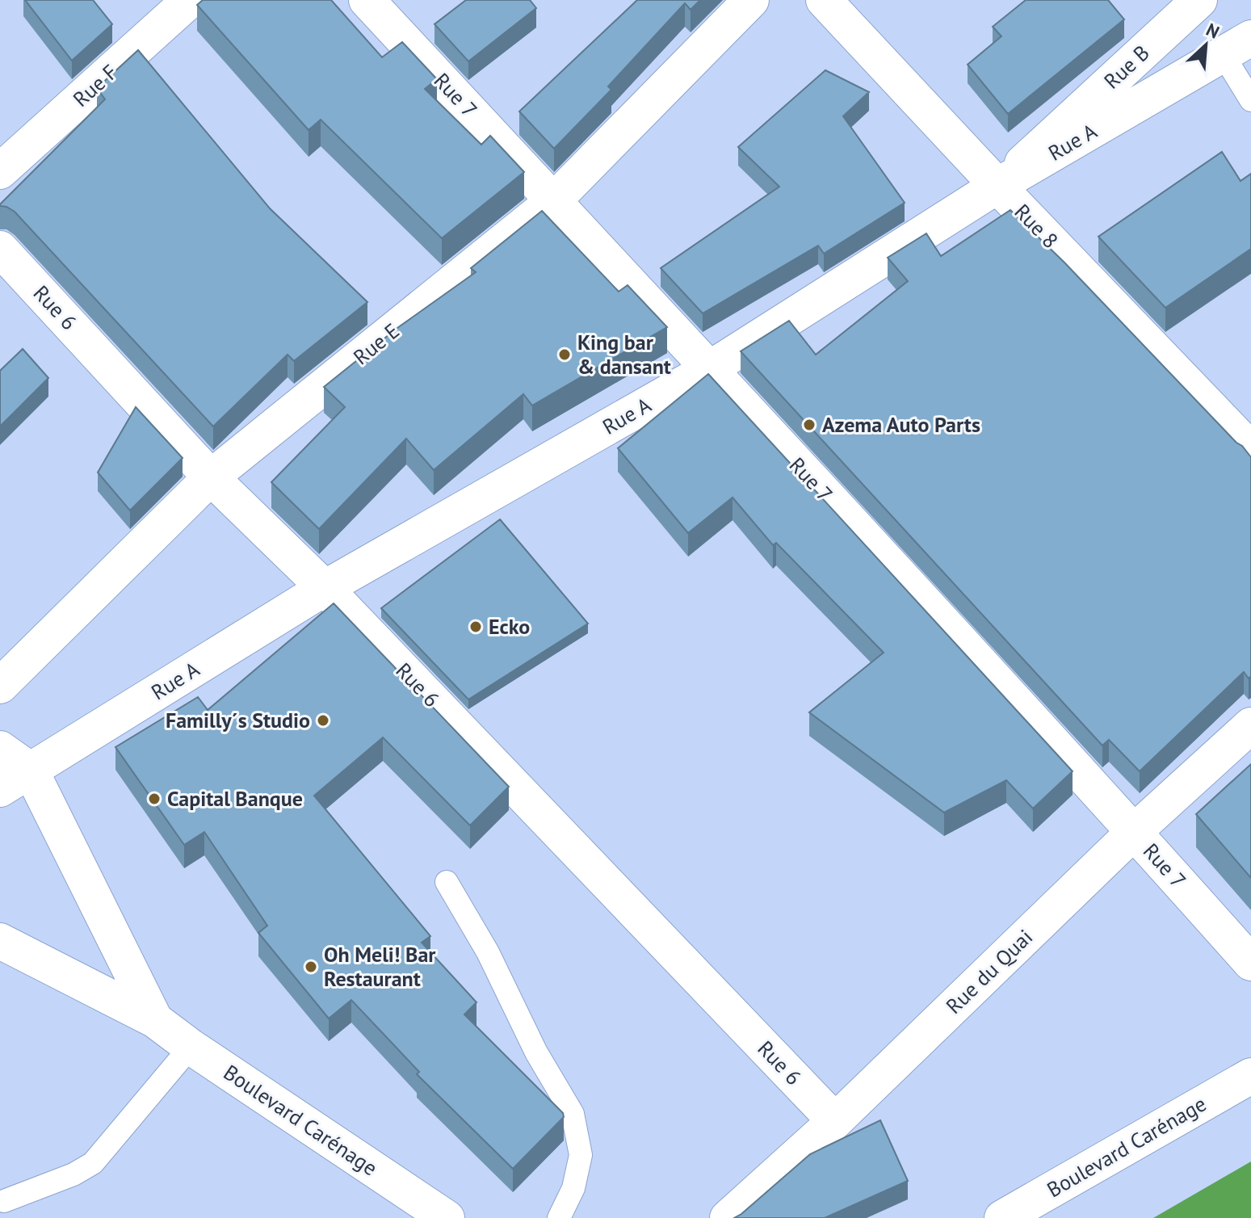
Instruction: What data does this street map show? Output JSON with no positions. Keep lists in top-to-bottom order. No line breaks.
{"streets":{"street":["Rue B","Rue F","Rue 7","Rue A","Rue 8","Rue 6","Rue E","Rue du Quai","Boulevard Carénage"]},"crossings":[["Rue B","Rue A"],["Rue B","Rue 8"],["Rue 7","Rue A"],["Rue 7","Rue E"],["Rue 7","Rue du Quai"],["Rue A","Rue 8"],["Rue A","Rue 6"],["Rue A","Boulevard Carénage"],["Rue 6","Rue E"],["Rue 6","Rue du Quai"]],"places":["King bar & dansant","Azema Auto Parts","Ecko","Familly´s Studio","Capital Banque","Oh Meli! Bar Restaurant"],"north":"top right"}
